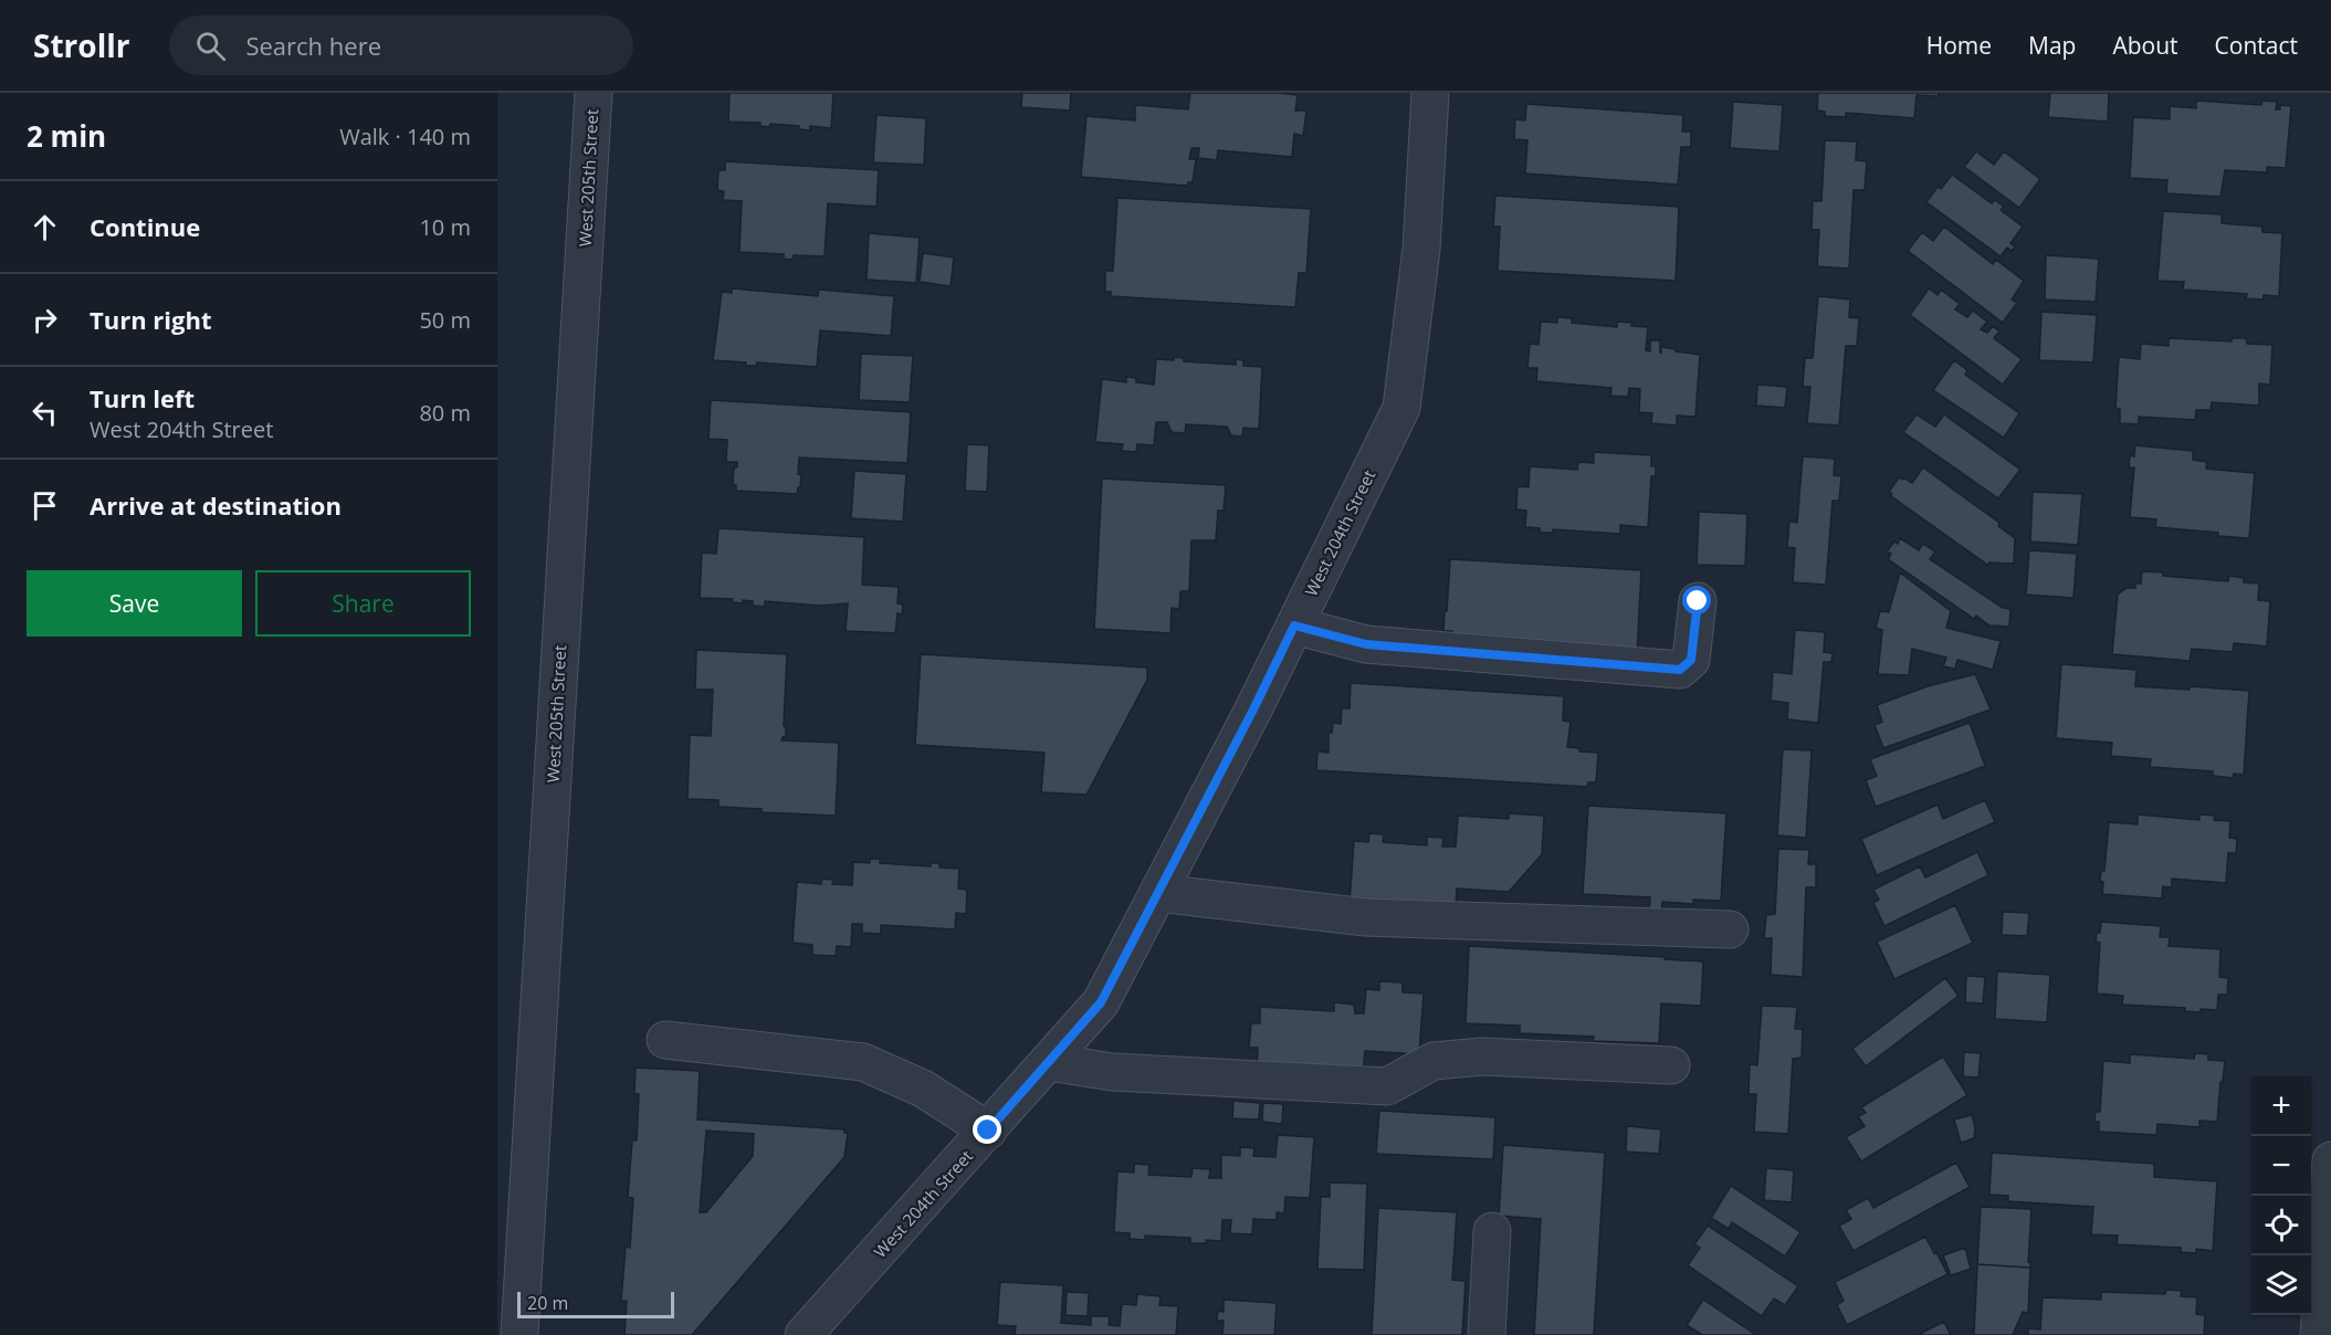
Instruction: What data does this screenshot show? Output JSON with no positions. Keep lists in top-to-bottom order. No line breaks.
{"streets":{"street":["West 205th Street","West 204th Street"]},"scale_bar":"20 m","page":{"header":"Strollr","search":"Search here","nav":["Home","Map","About","Contact"],"heading":["2 min","Walk · 140 m"],"list":[["Continue","10 m"],["Turn right","50 m"],["Turn left","West 204th Street","80 m"],"Arrive at destination"],"buttons":["Save","Share"],"map_buttons":["+","−"],"scale":"20 m"}}
